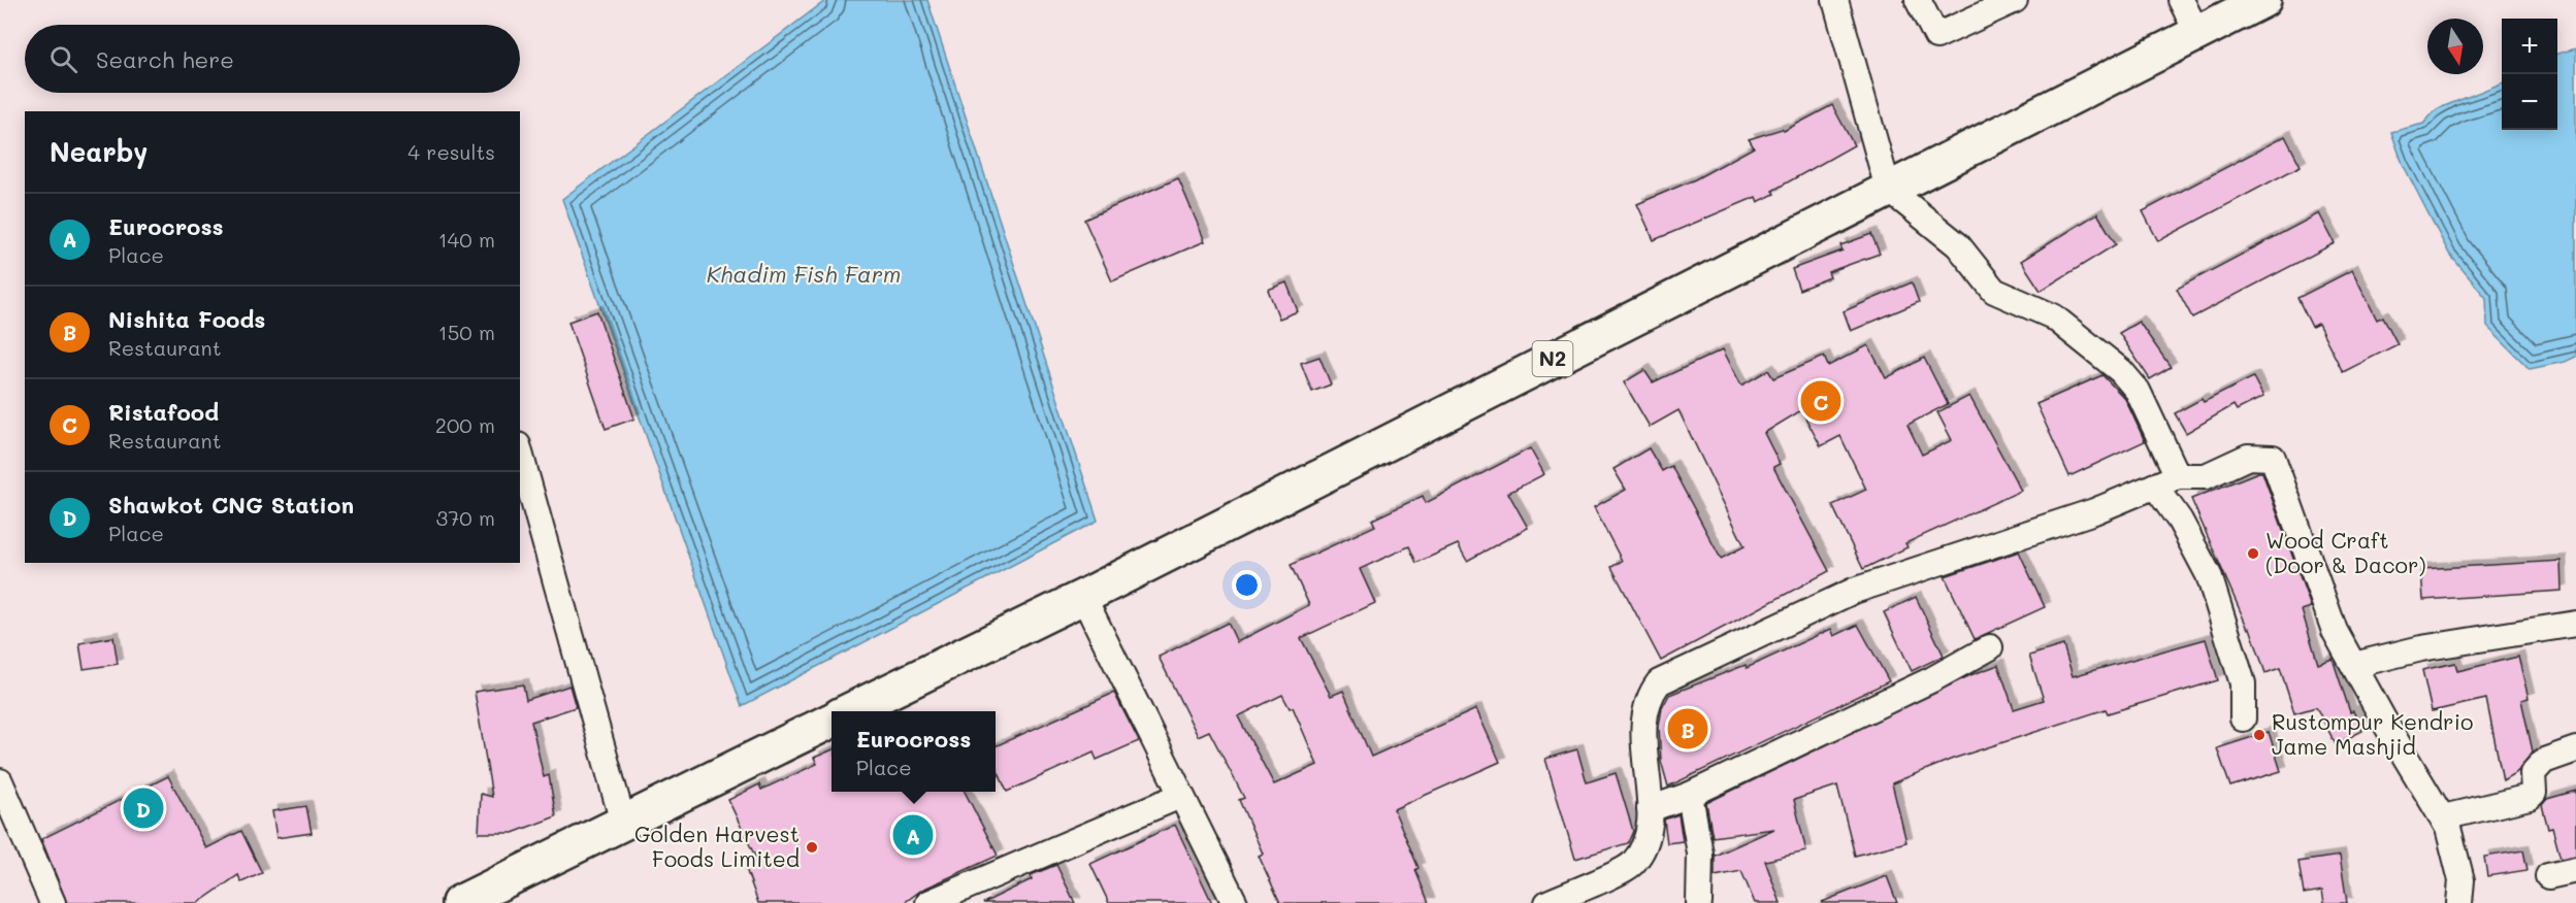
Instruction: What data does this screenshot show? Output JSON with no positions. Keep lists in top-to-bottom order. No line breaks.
{"streets":{"highway":["N2"]},"water":["Khadim Fish Farm"],"places":["Wood Craft (Door & Dacor)","Rustompur Kendrio Jame Mashjid","Golden Harvest Foods Limited"],"north":"bottom","page":{"map_buttons":["+","−"],"search":"Search here","heading":["Nearby","4 results"],"list":[{"mark":"A","name":"Eurocross","note":"Place","value":"140 m"},{"mark":"B","name":"Nishita Foods","note":"Restaurant","value":"150 m"},{"mark":"C","name":"Ristafood","note":"Restaurant","value":"200 m"},{"mark":"D","name":"Shawkot CNG Station","note":"Place","value":"370 m"}],"pins":["C","B","D","A"],"popup":["Eurocross","Place"]}}
